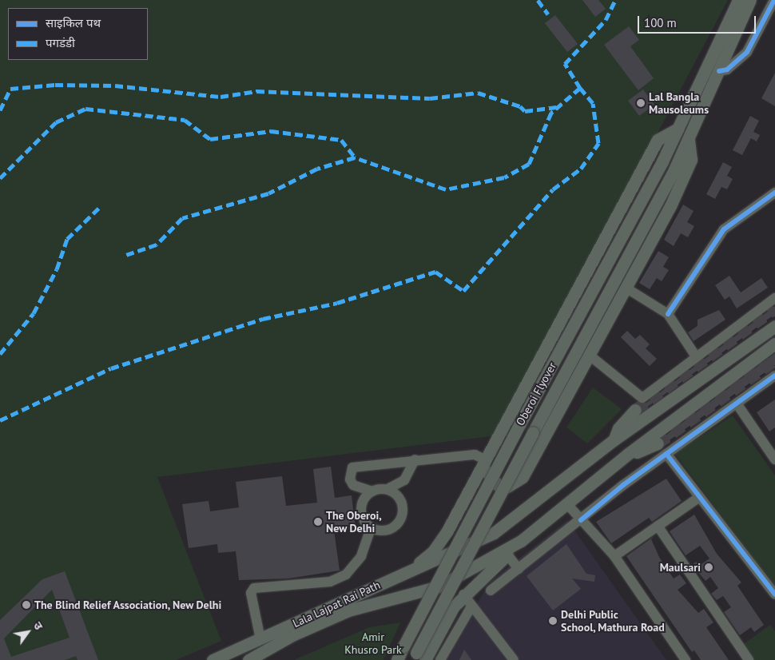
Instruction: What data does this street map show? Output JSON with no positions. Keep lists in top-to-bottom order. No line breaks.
{"streets":{"main road":["Oberoi Flyover","Lala Lajpat Rai Path"]},"parks":["Amir Khusro Park"],"places":["Lal Bangla Mausoleums","The Oberoi, New Delhi","Maulsari","The Blind Relief Association, New Delhi","Delhi Public School, Mathura Road"],"legend":["साइकिल पथ","पगडंडी"],"scale_bar":"100 m","north":"top right"}
